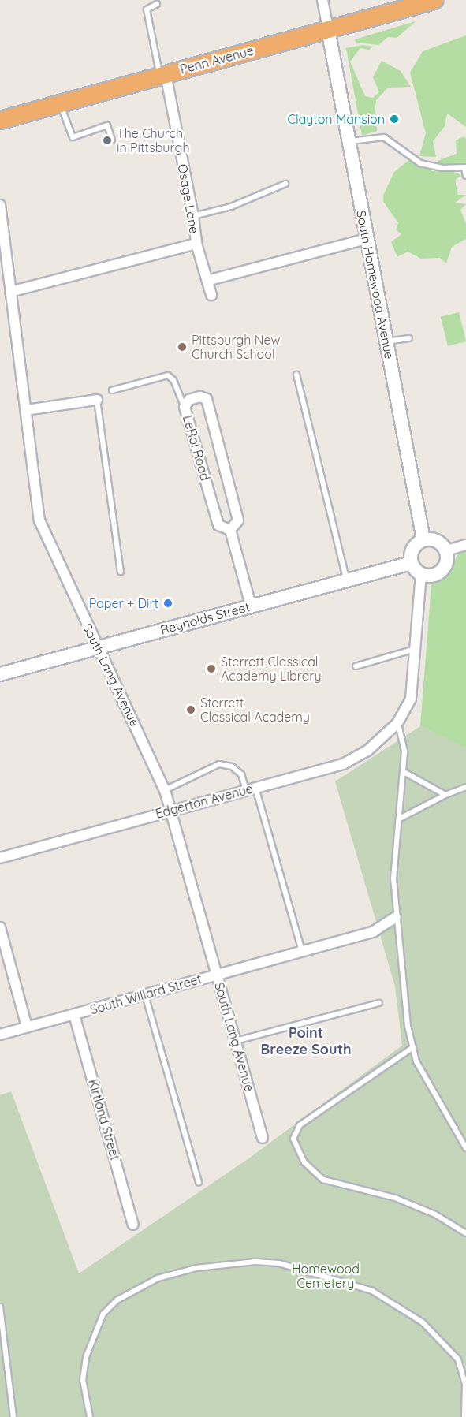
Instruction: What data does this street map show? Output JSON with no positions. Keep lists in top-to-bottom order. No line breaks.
{"streets":{"highway":["Penn Avenue"],"street":["Osage Lane","South Homewood Avenue","LeRoi Road","Reynolds Street","South Lang Avenue","Edgerton Avenue","South Willard Street","Kirtland Street"]},"crossings":[["Penn Avenue","Osage Lane"],["Penn Avenue","South Homewood Avenue"],["South Homewood Avenue","Reynolds Street"],["LeRoi Road","Reynolds Street"],["Reynolds Street","South Lang Avenue"],["South Lang Avenue","Edgerton Avenue"],["South Lang Avenue","South Willard Street"],["South Willard Street","Kirtland Street"]],"districts":["Point Breeze South"],"parks":["Homewood Cemetery"],"places":["Clayton Mansion","The Church in Pittsburgh","Pittsburgh New Church School","Paper + Dirt","Sterrett Classical Academy Library","Sterrett Classical Academy"]}
